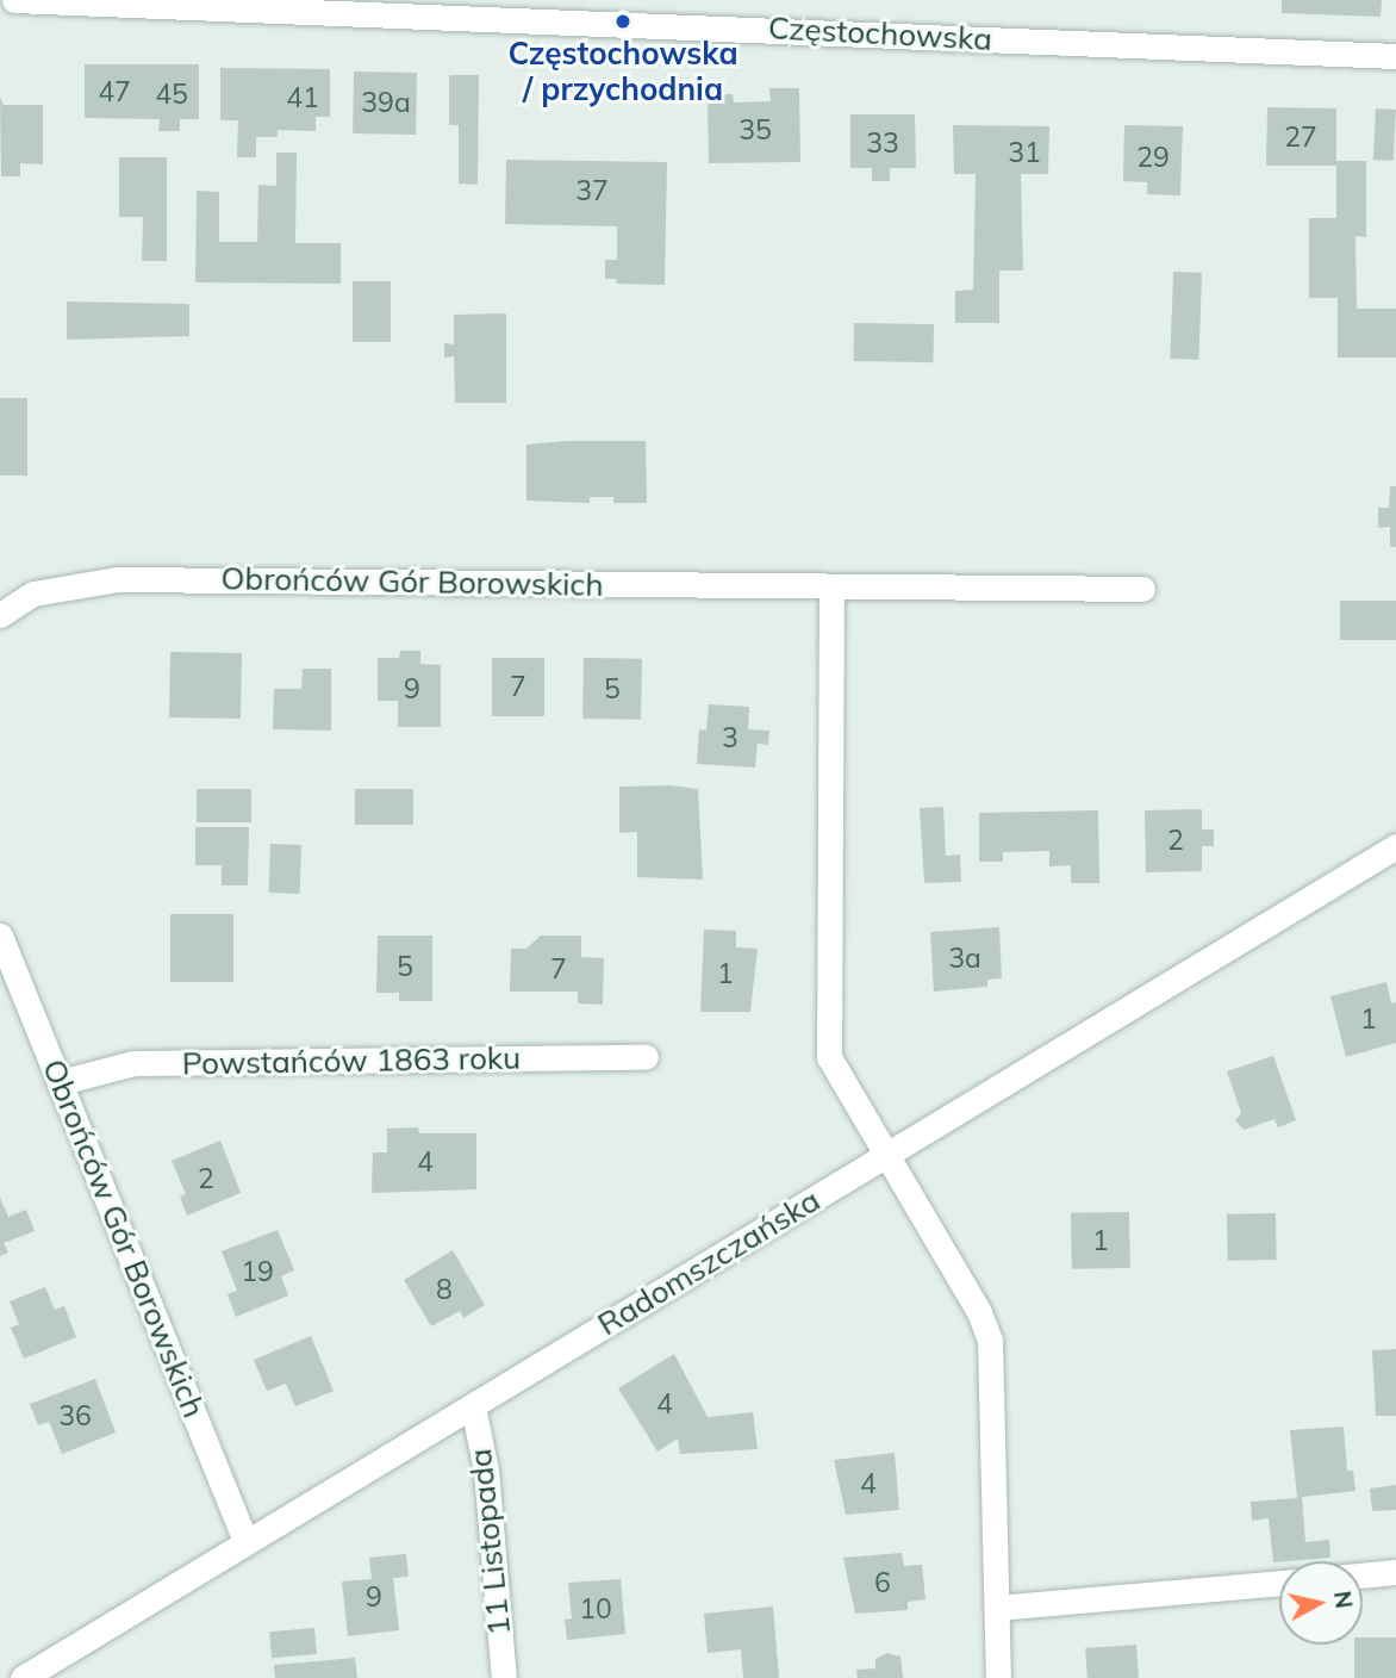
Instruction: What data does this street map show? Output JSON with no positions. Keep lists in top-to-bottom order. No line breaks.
{"streets":{"street":["Częstochowska","Obrońców Gór Borowskich","Powstańców 1863 roku","Radomszczańska","11 Listopada"]},"crossings":[["Obrońców Gór Borowskich","Powstańców 1863 roku"],["Obrońców Gór Borowskich","Radomszczańska"],["Radomszczańska","11 Listopada"]],"places":["Częstochowska / przychodnia"],"house_numbers":["47","45","41","39a","35","27","33","31","29","37","7","9","5","3","2","3a","5","7","1","1","4","2","1","19","8","4","36","4","6","9","10"],"north":"right"}
